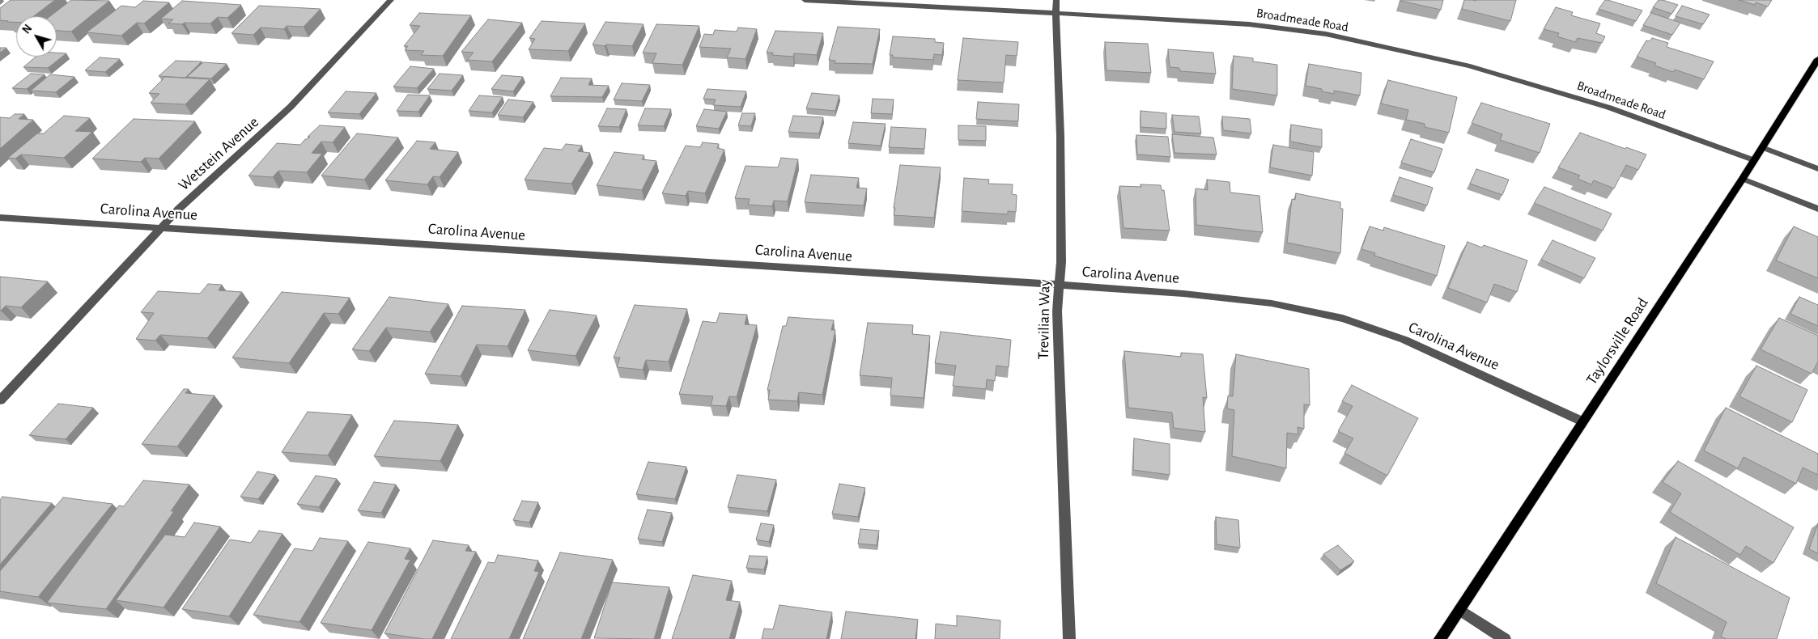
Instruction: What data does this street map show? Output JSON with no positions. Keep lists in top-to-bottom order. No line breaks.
{"streets":{"main road":["Taylorsville Road"],"street":["Broadmeade Road","Wetstein Avenue","Carolina Avenue","Trevilian Way"]},"crossings":[["Broadmeade Road","Trevilian Way"],["Broadmeade Road","Taylorsville Road"],["Wetstein Avenue","Carolina Avenue"],["Carolina Avenue","Trevilian Way"],["Carolina Avenue","Taylorsville Road"]],"north":"top left"}
